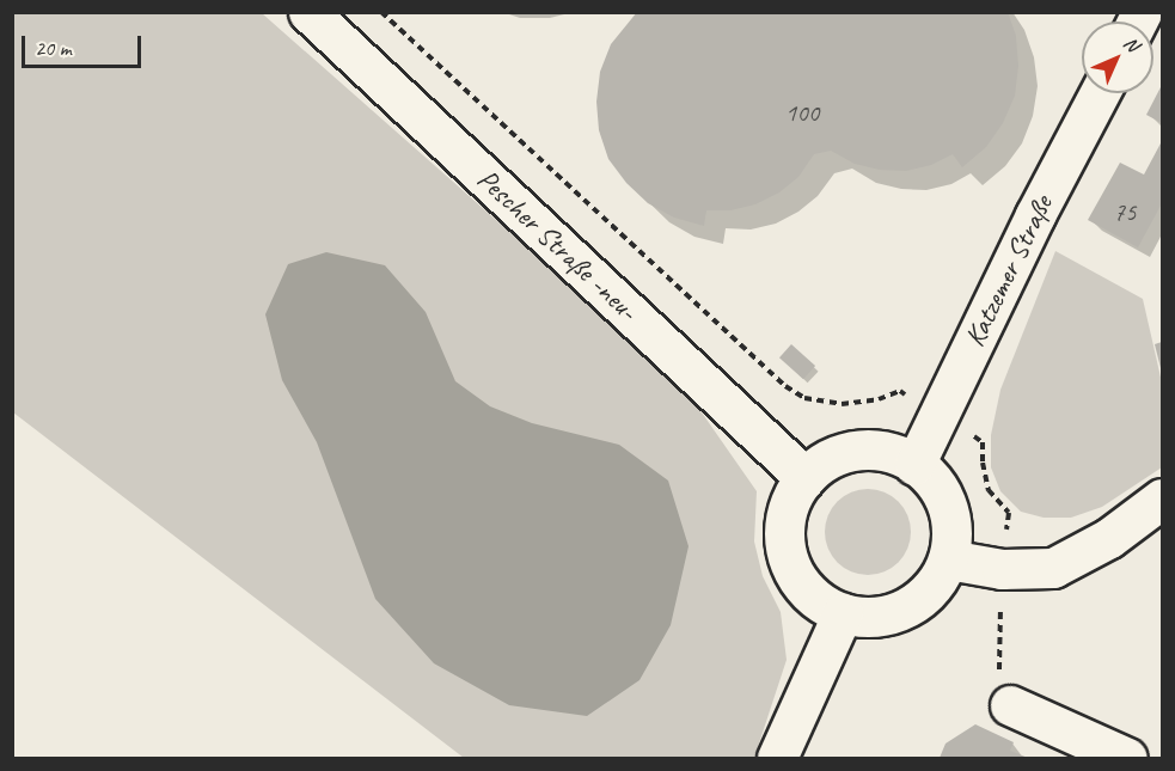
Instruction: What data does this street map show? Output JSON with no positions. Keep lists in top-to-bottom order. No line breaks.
{"streets":{"street":["Pescher Straße -neu-","Katzemer Straße"]},"crossings":[["Pescher Straße -neu-","Katzemer Straße"]],"house_numbers":["100","75"],"scale_bar":"20 m","north":"top right"}
